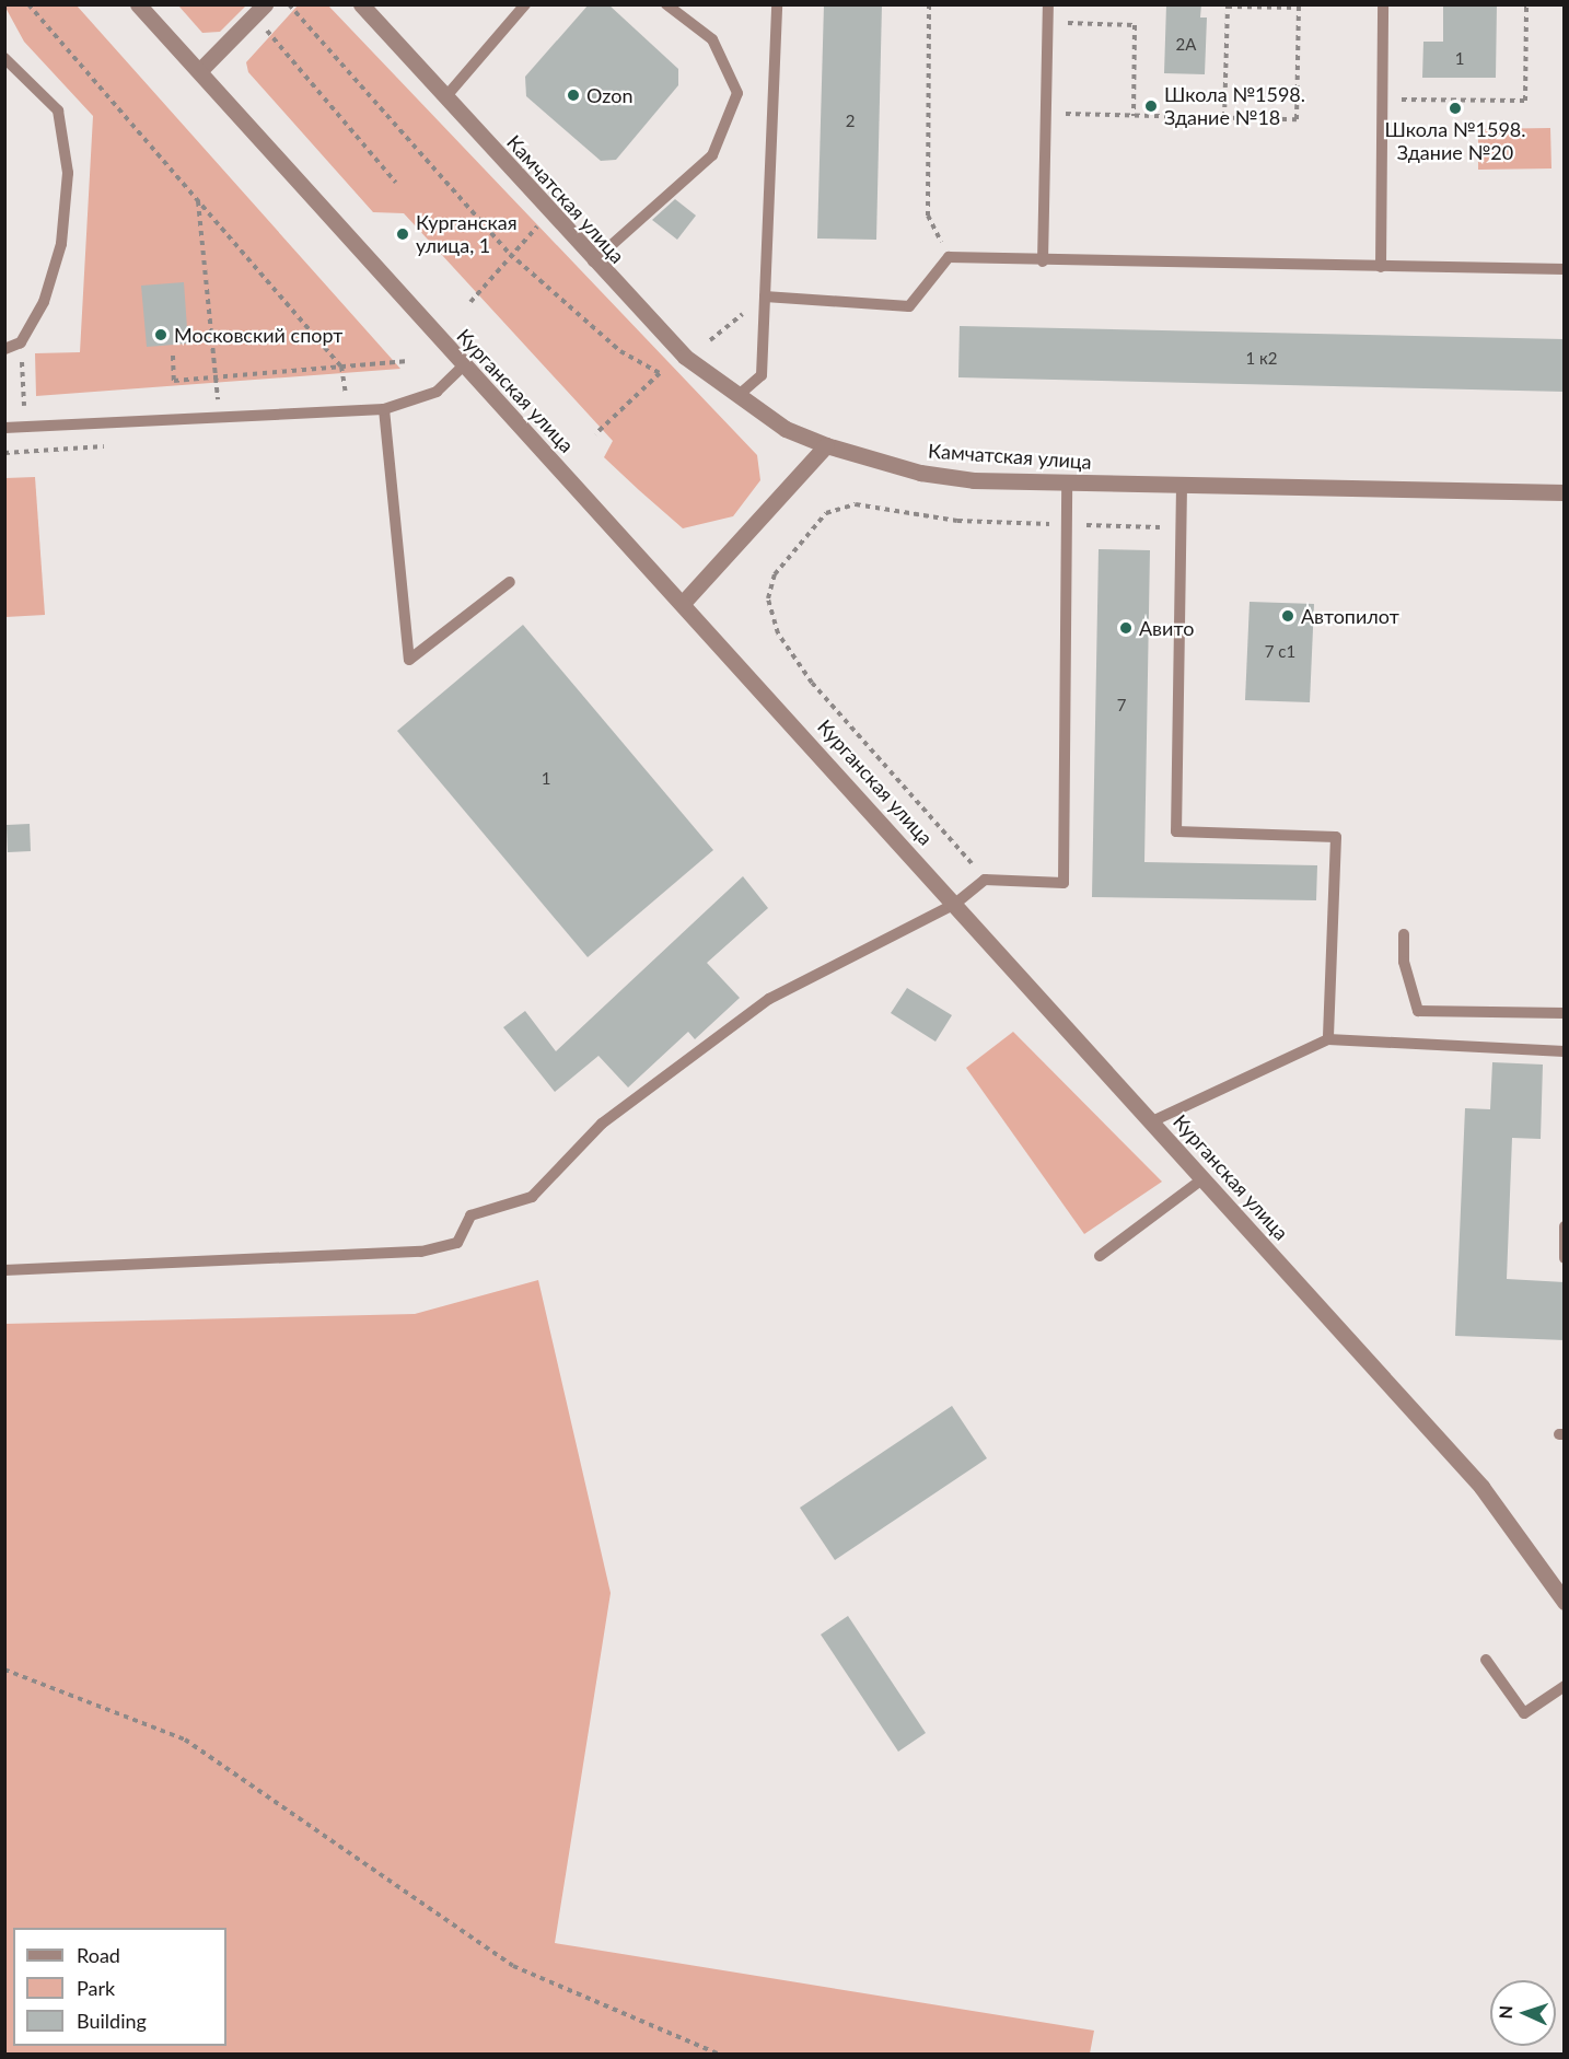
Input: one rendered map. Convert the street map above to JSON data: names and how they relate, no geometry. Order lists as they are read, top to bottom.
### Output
{
  "streets": {
    "street": ["Камчатская улица", "Курганская улица"]
  },
  "places": [
    "Ozon",
    "Школа №1598. Здание №18",
    "Школа №1598. Здание №20",
    "Курганская улица, 1",
    "Московский спорт",
    "Автопилот",
    "Авито"
  ],
  "house_numbers": [
    "2А",
    "1",
    "2",
    "1 к2",
    "7 с1",
    "7",
    "1"
  ],
  "legend": ["Road", "Park", "Building"],
  "north": "left"
}
